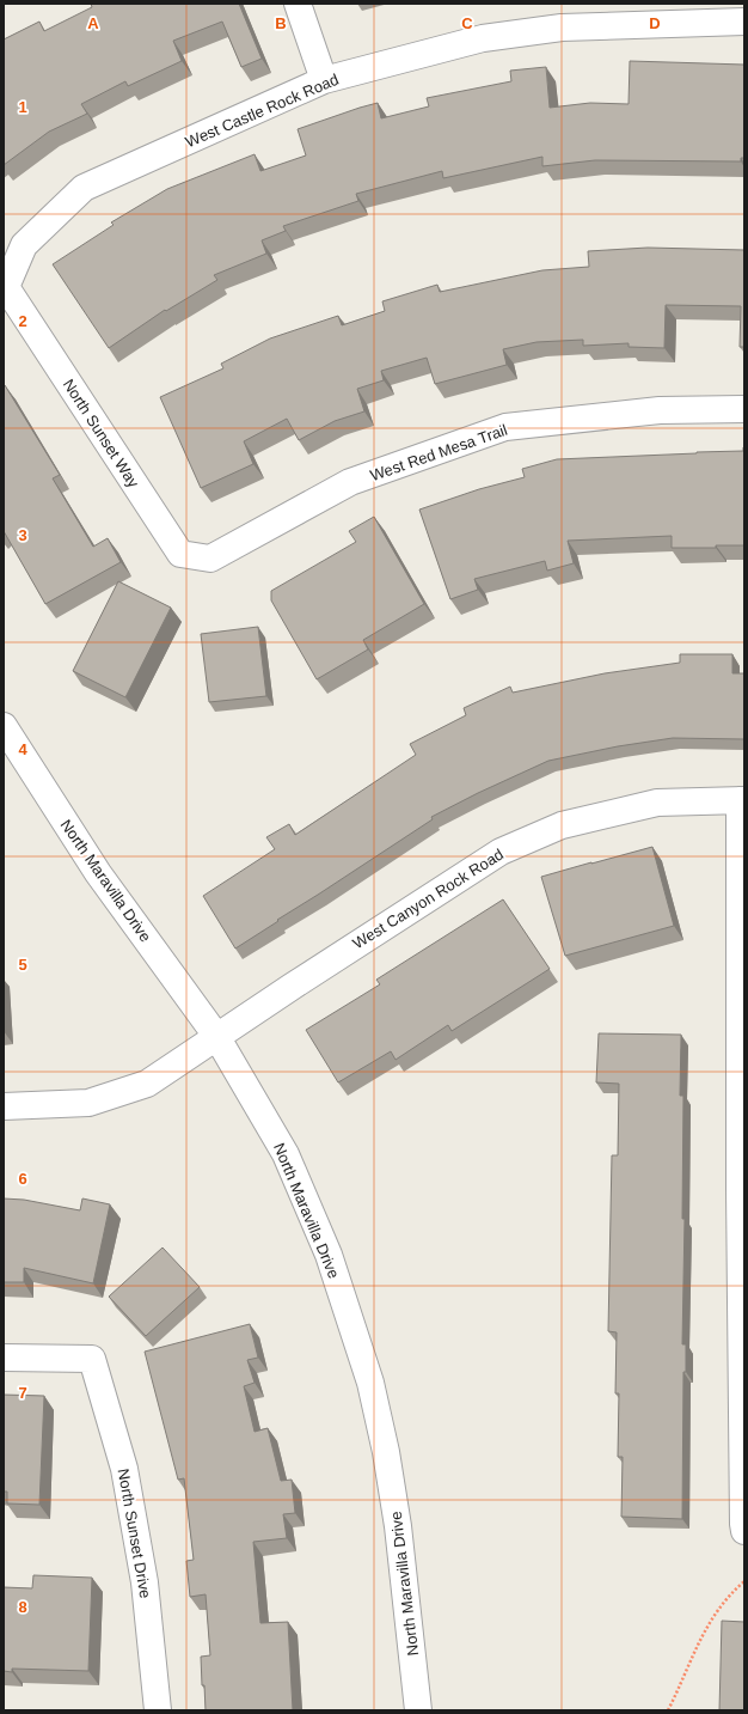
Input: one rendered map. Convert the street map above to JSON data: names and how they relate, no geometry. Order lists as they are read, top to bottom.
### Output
{
  "streets": {
    "street": [
      "West Castle Rock Road",
      "North Sunset Way",
      "West Red Mesa Trail",
      "North Maravilla Drive",
      "West Canyon Rock Road",
      "North Sunset Drive"
    ]
  },
  "crossings": [
    ["West Castle Rock Road", "North Sunset Way"],
    ["North Sunset Way", "West Red Mesa Trail"],
    ["North Maravilla Drive", "West Canyon Rock Road"]
  ],
  "grid": {
    "columns": [
      "A",
      "B",
      "C",
      "D"
    ],
    "rows": [
      "1",
      "2",
      "3",
      "4",
      "5",
      "6",
      "7",
      "8"
    ]
  }
}
